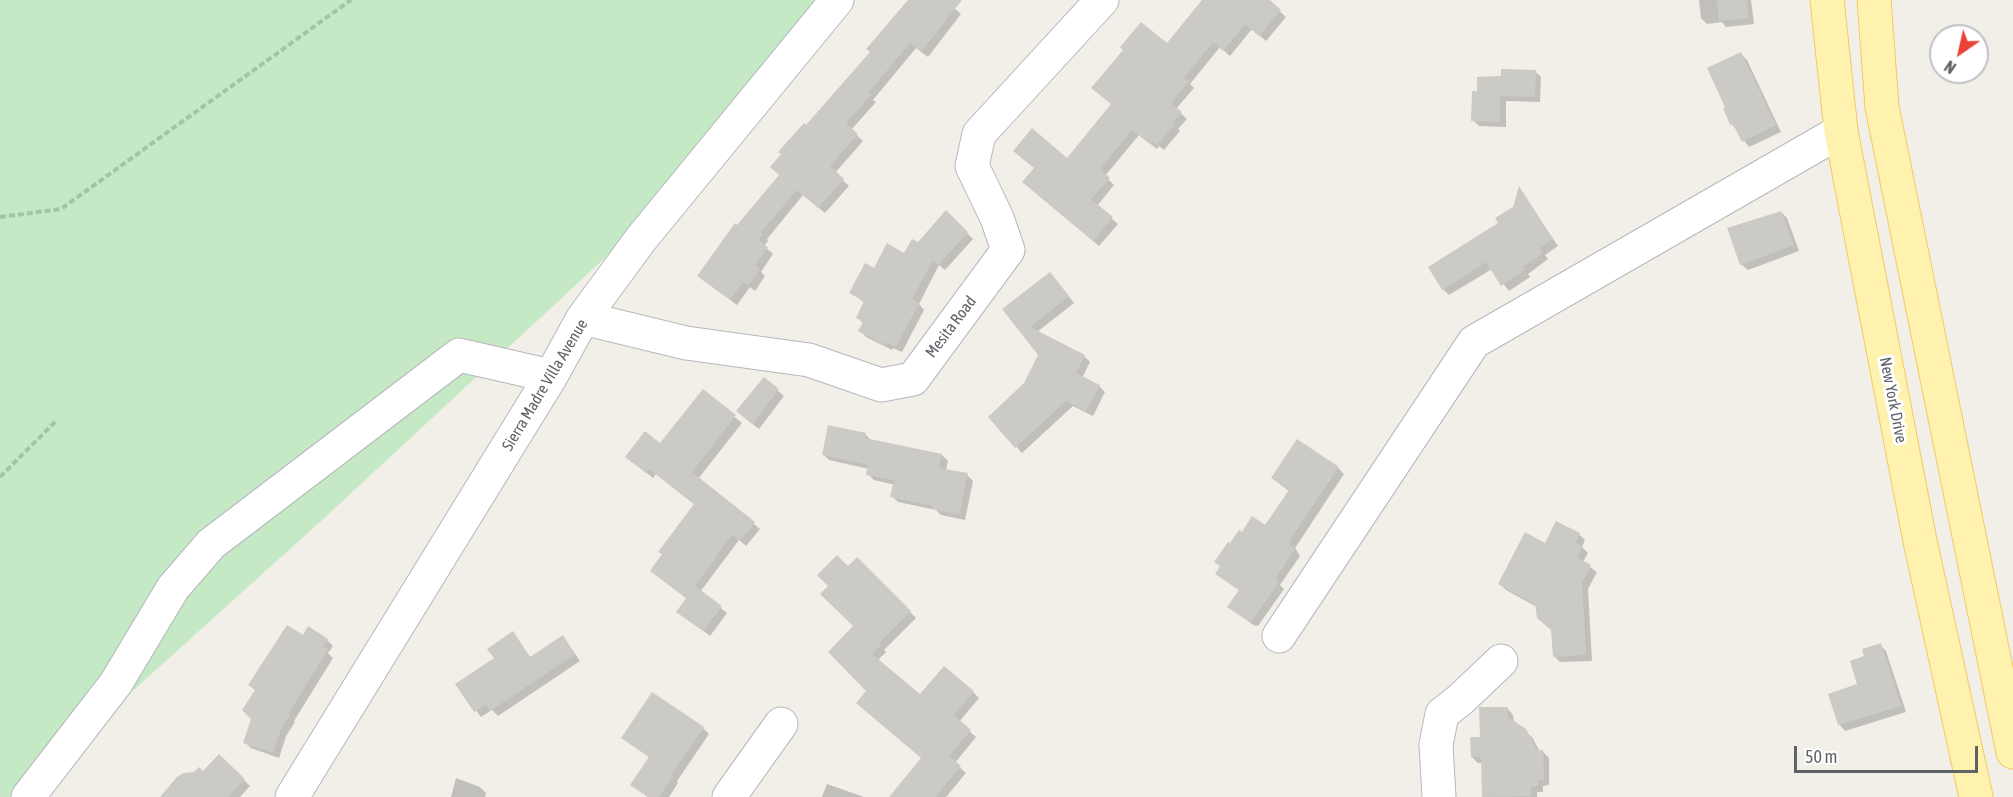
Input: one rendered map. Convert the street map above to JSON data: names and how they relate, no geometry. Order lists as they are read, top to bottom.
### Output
{
  "streets": {
    "main road": ["New York Drive"],
    "street": ["Mesita Road", "Sierra Madre Villa Avenue"]
  },
  "crossings": [
    ["Mesita Road", "Sierra Madre Villa Avenue"]
  ],
  "scale_bar": "50 m",
  "north": "bottom left"
}
